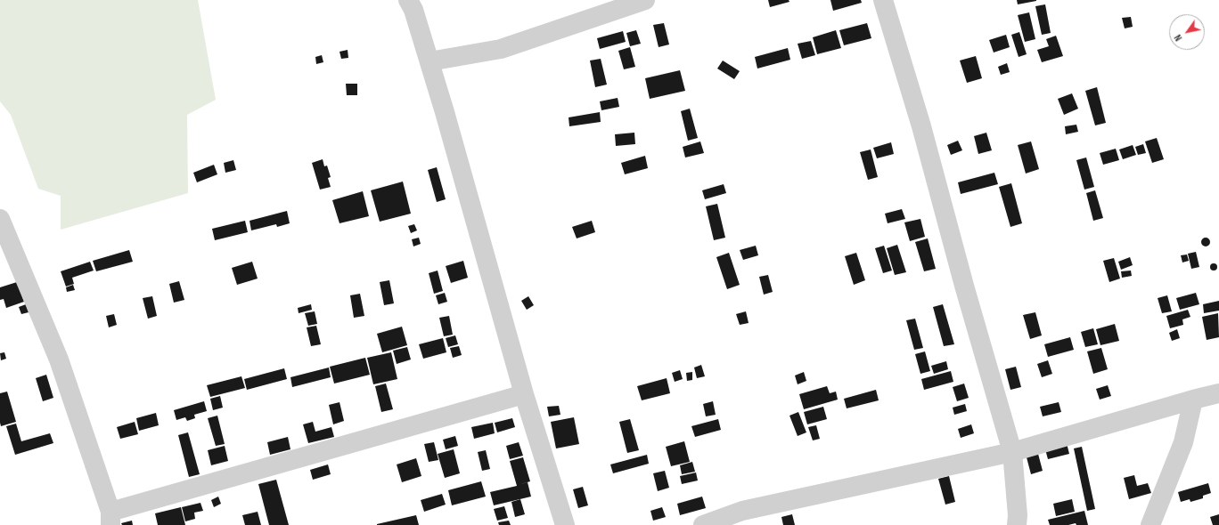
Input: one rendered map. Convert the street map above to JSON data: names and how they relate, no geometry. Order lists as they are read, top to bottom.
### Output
{
  "north": "bottom left"
}
